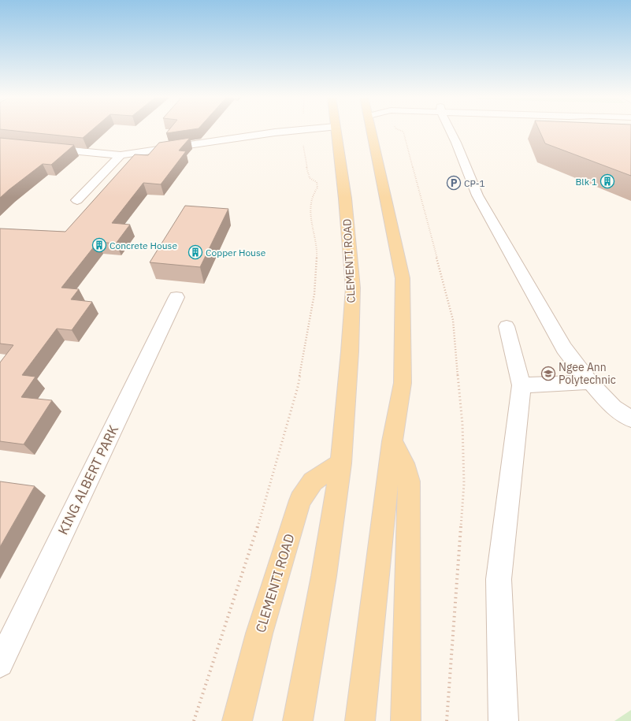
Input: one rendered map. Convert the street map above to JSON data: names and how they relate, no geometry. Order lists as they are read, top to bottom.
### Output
{
  "streets": {
    "main road": ["CLEMENTI ROAD"],
    "street": ["KING ALBERT PARK"]
  },
  "places": {
    "building": ["Blk 1", "Concrete House", "Copper House"],
    "parking": ["CP-1"],
    "school or university": ["Ngee Ann Polytechnic"]
  }
}
